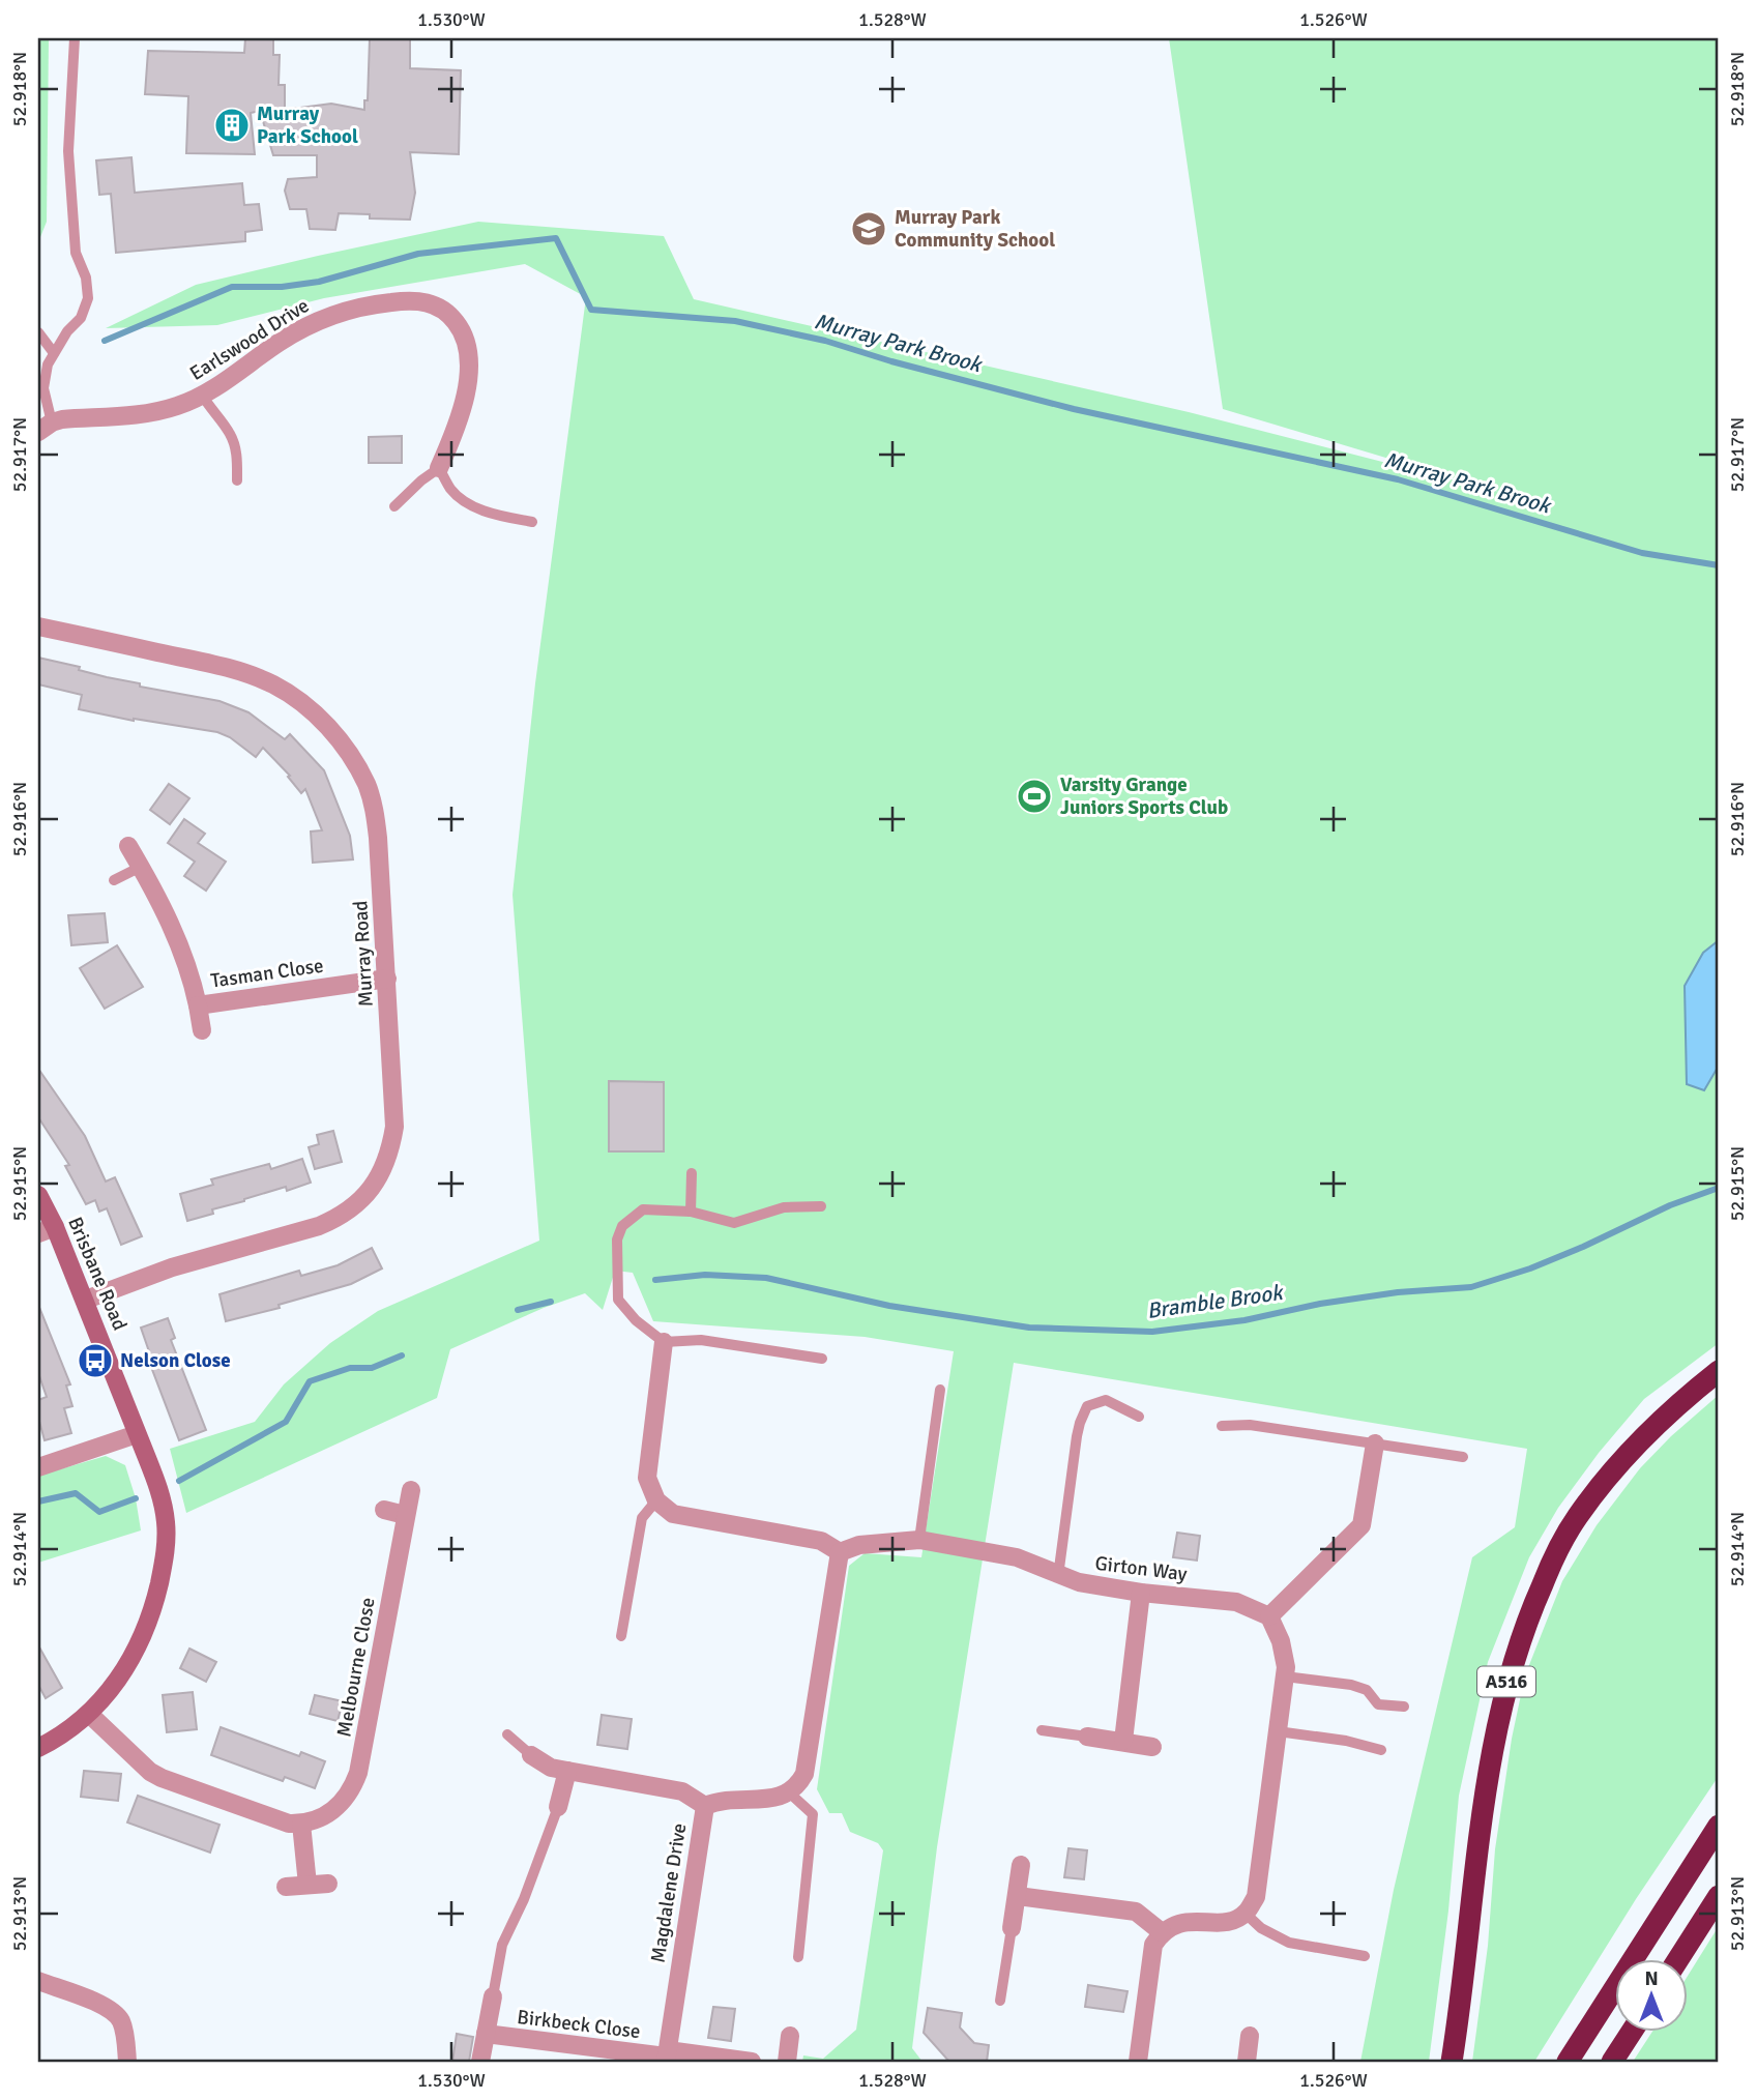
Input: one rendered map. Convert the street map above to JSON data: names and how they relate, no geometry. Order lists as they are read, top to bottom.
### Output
{
  "streets": {
    "highway": ["A516"],
    "street": [
      "Earlswood Drive",
      "Murray Road",
      "Tasman Close",
      "Brisbane Road",
      "Girton Way",
      "Melbourne Close",
      "Magdalene Drive",
      "Birkbeck Close"
    ]
  },
  "crossings": [
    ["Murray Road", "Tasman Close"],
    ["Murray Road", "Brisbane Road"],
    ["Magdalene Drive", "Birkbeck Close"]
  ],
  "water": ["Murray Park Brook", "Bramble Brook"],
  "places": {
    "building": ["Murray Park School"],
    "school or university": ["Murray Park Community School"],
    "sports": ["Varsity Grange Juniors Sports Club"],
    "bus stop": ["Nelson Close"]
  },
  "north": "top",
  "coordinates": [
    "1.530°W",
    "1.528°W",
    "1.526°W",
    "52.918°N",
    "52.917°N",
    "52.916°N",
    "52.915°N",
    "52.914°N",
    "52.913°N"
  ]
}
